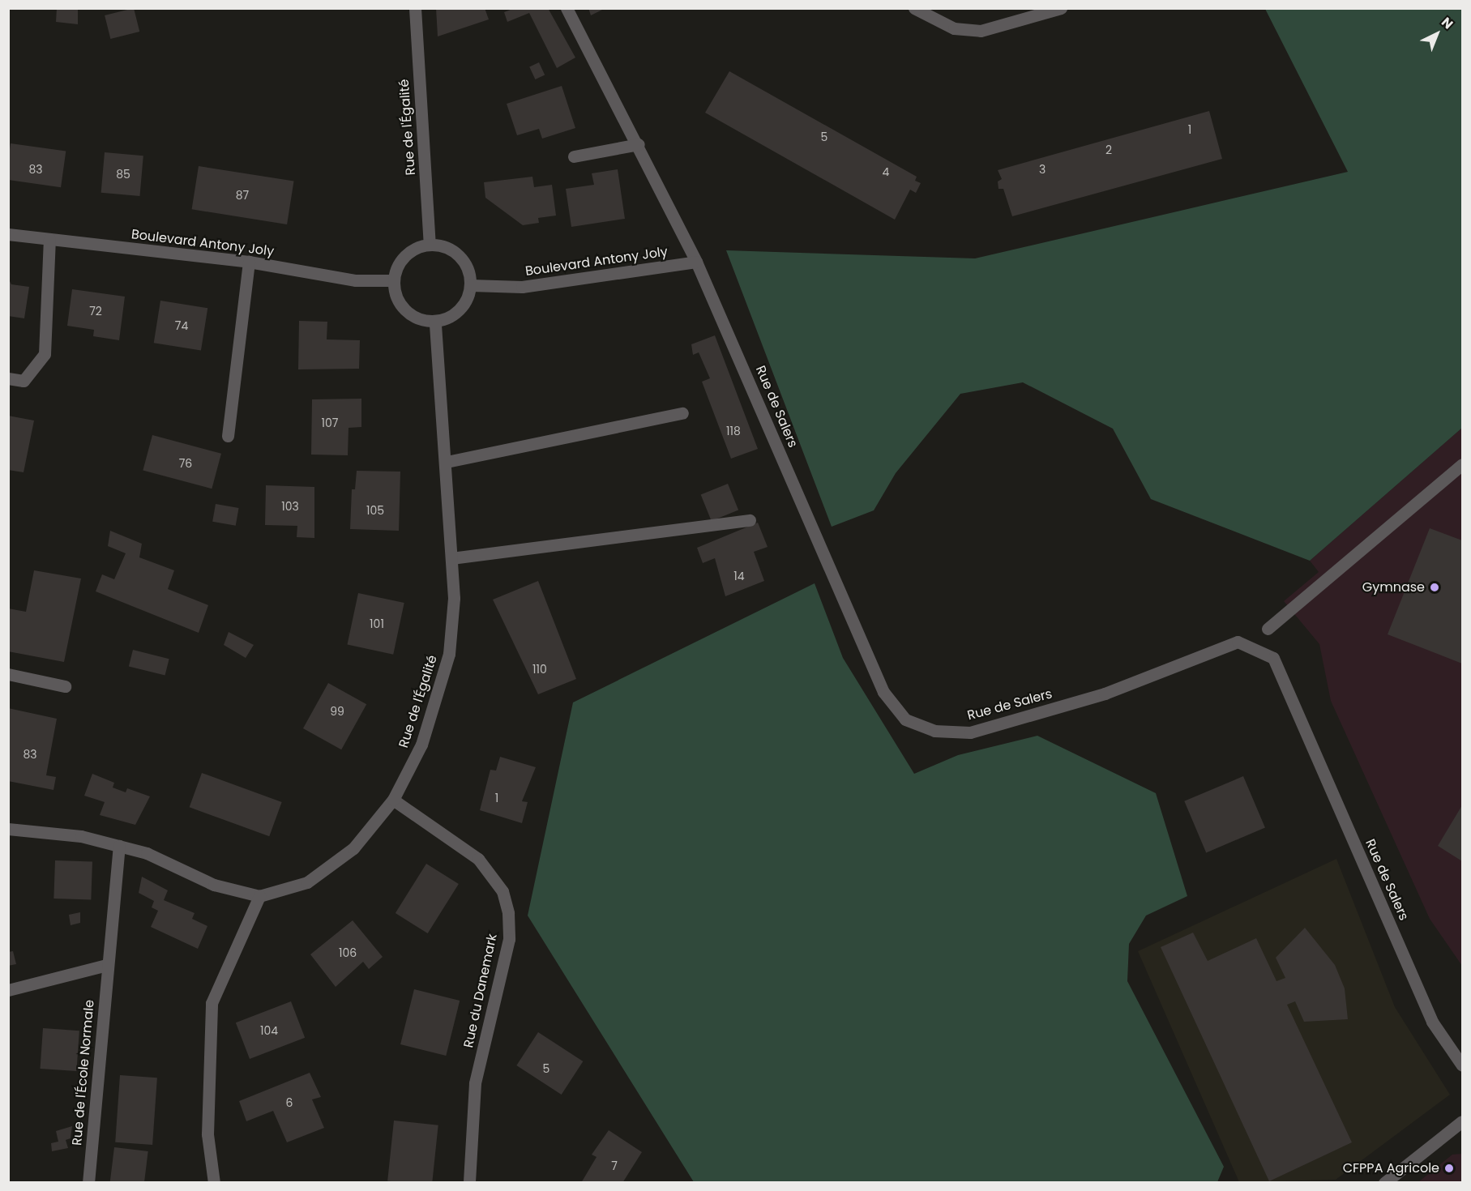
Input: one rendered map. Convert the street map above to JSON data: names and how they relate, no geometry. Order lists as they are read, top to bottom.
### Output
{
  "streets": {
    "street": [
      "Rue de l'Égalité",
      "Boulevard Antony Joly",
      "Rue de Salers",
      "Rue du Danemark",
      "Rue de l'École Normale"
    ]
  },
  "crossings": [
    ["Rue de l'Égalité", "Boulevard Antony Joly"],
    ["Rue de l'Égalité", "Rue du Danemark"],
    ["Boulevard Antony Joly", "Rue de Salers"]
  ],
  "places": ["Gymnase", "CFPPA Agricole"],
  "house_numbers": [
    "1",
    "5",
    "2",
    "83",
    "3",
    "4",
    "85",
    "87",
    "72",
    "74",
    "107",
    "118",
    "76",
    "103",
    "105",
    "14",
    "101",
    "110",
    "99",
    "83",
    "1",
    "106",
    "104",
    "5",
    "6",
    "7"
  ],
  "north": "top right"
}
